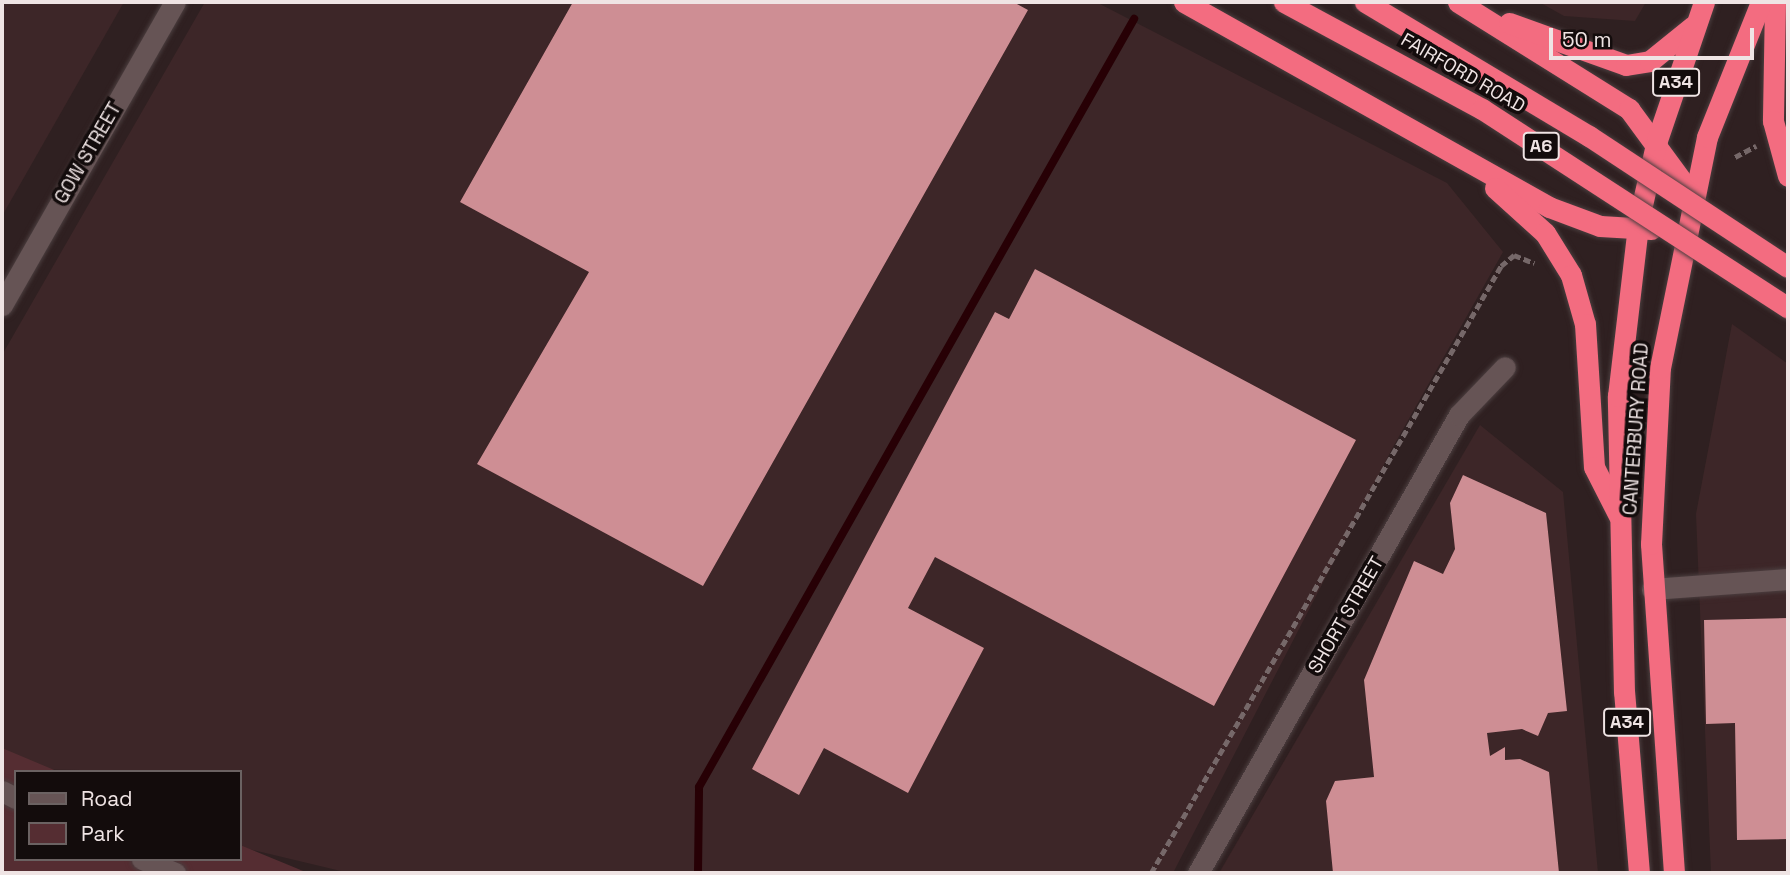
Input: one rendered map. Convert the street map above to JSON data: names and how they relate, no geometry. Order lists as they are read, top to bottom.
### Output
{
  "streets": {
    "highway": [
      "FAIRFORD ROAD",
      "A34",
      "A6",
      "CANTERBURY ROAD"
    ],
    "street": ["GOW STREET", "SHORT STREET"]
  },
  "crossings": [
    ["A6", "CANTERBURY ROAD"]
  ],
  "legend": ["Road", "Park"],
  "scale_bar": "50 m"
}
